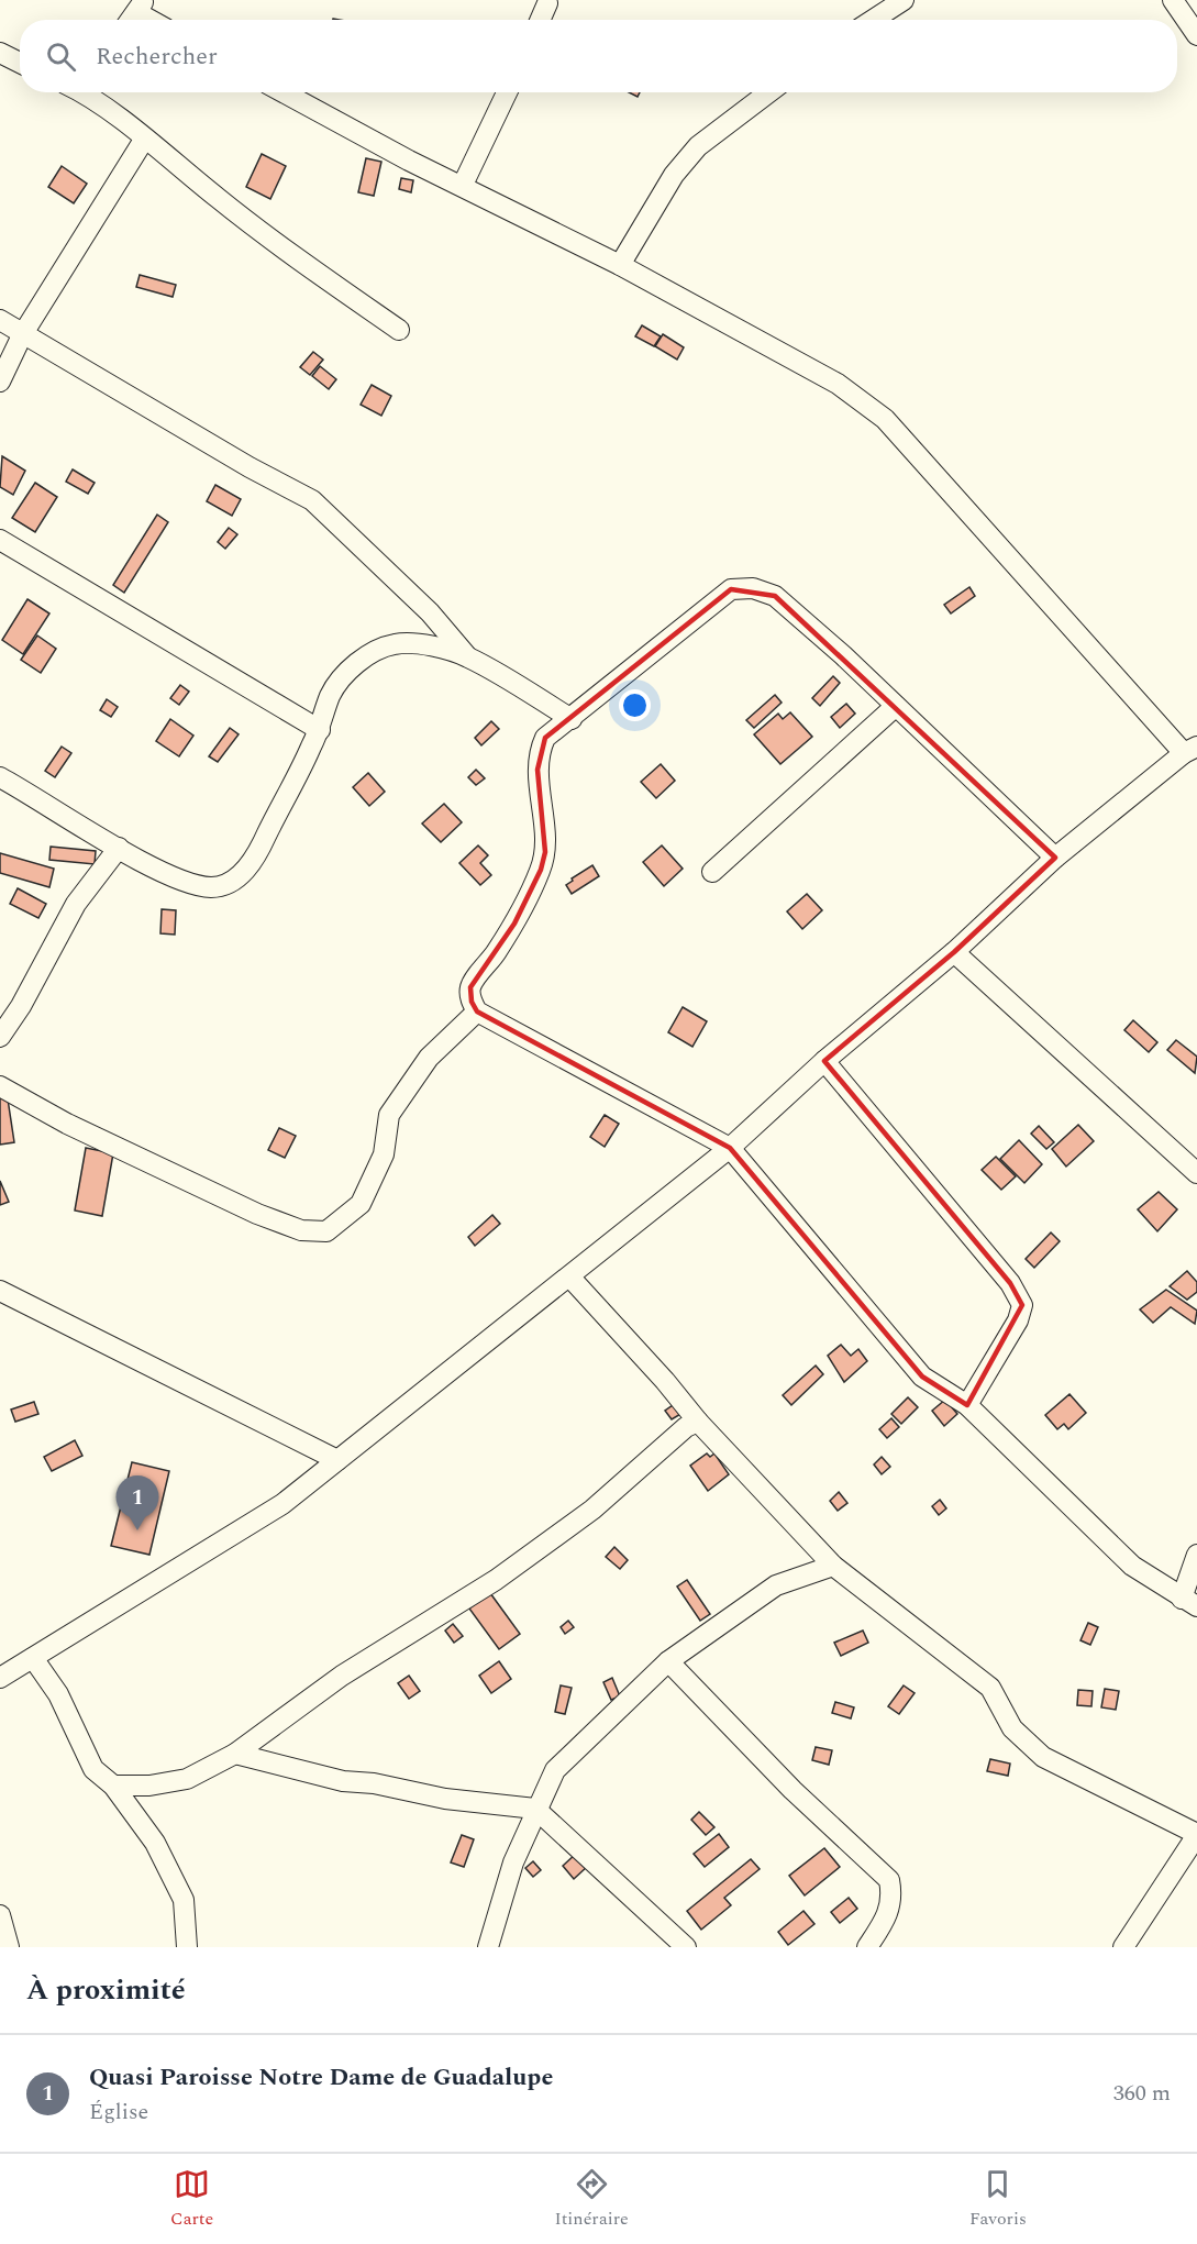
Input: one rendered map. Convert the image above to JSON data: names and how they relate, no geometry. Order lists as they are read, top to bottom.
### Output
{
  "page": {
    "search": "Rechercher",
    "pins": "1",
    "heading": "À proximité",
    "list": [
      {
        "mark": "1",
        "name": "Quasi Paroisse Notre Dame de Guadalupe",
        "note": "Église",
        "value": "360 m"
      }
    ],
    "nav": ["Carte", "Itinéraire", "Favoris"]
  }
}
